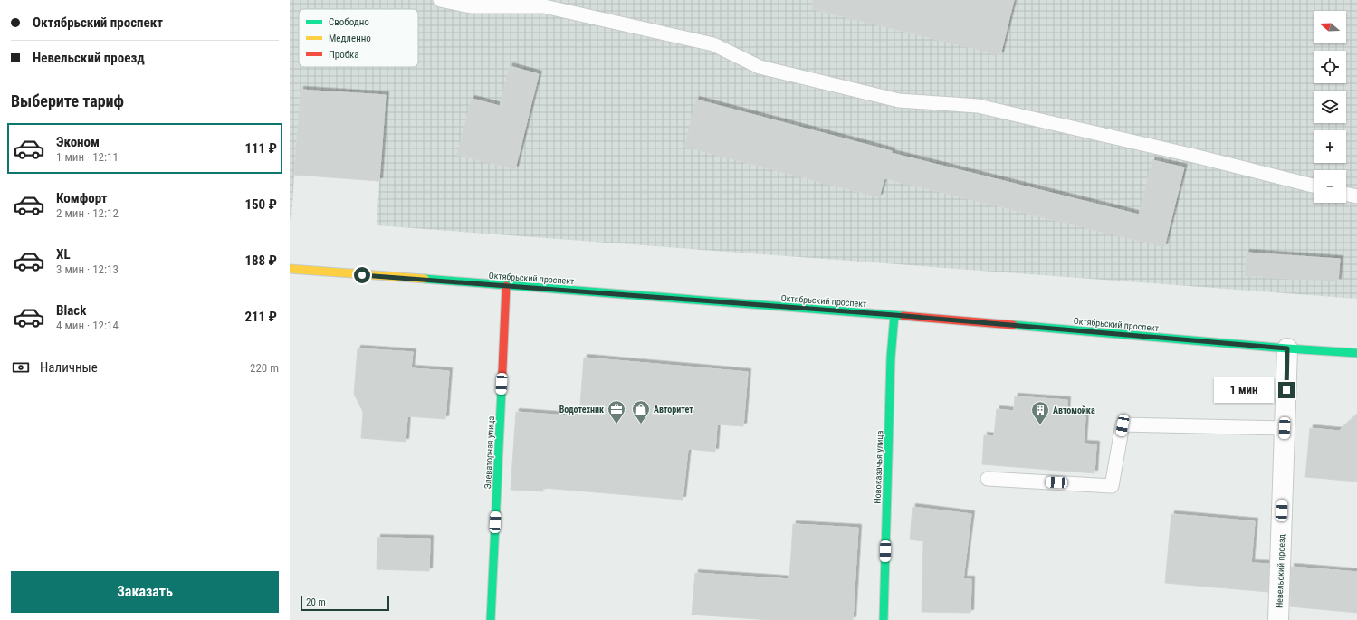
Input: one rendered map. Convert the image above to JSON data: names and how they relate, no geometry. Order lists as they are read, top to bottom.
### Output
{
  "streets": {
    "main road": ["Октябрьский проспект", "Элеваторная улица", "Новоказачья улица"],
    "street": ["Невельский проезд"]
  },
  "crossings": [
    ["Октябрьский проспект", "Элеваторная улица"],
    ["Октябрьский проспект", "Новоказачья улица"],
    ["Октябрьский проспект", "Невельский проезд"]
  ],
  "places": {
    "office": ["Водотехник"],
    "shop": ["Авторитет"],
    "building": ["Автомойка"]
  },
  "legend": ["Свободно", "Медленно", "Пробка"],
  "scale_bar": "20 m",
  "north": "left",
  "page": {
    "banner": ["Октябрьский проспект", "Невельский проезд"],
    "map_buttons": ["+", "−"],
    "heading": "Выберите тариф",
    "list": [
      {
        "name": "Эконом",
        "note": "1 мин · 12:11",
        "value": "111 ₽"
      },
      {
        "name": "Комфорт",
        "note": "2 мин · 12:12",
        "value": "150 ₽"
      },
      {
        "name": "XL",
        "note": "3 мин · 12:13",
        "value": "188 ₽"
      },
      {
        "name": "Black",
        "note": "4 мин · 12:14",
        "value": "211 ₽"
      }
    ],
    "pay": ["Наличные", "220 m"],
    "bubble": "1 мин",
    "buttons": "Заказать",
    "scale": "20 m"
  }
}
